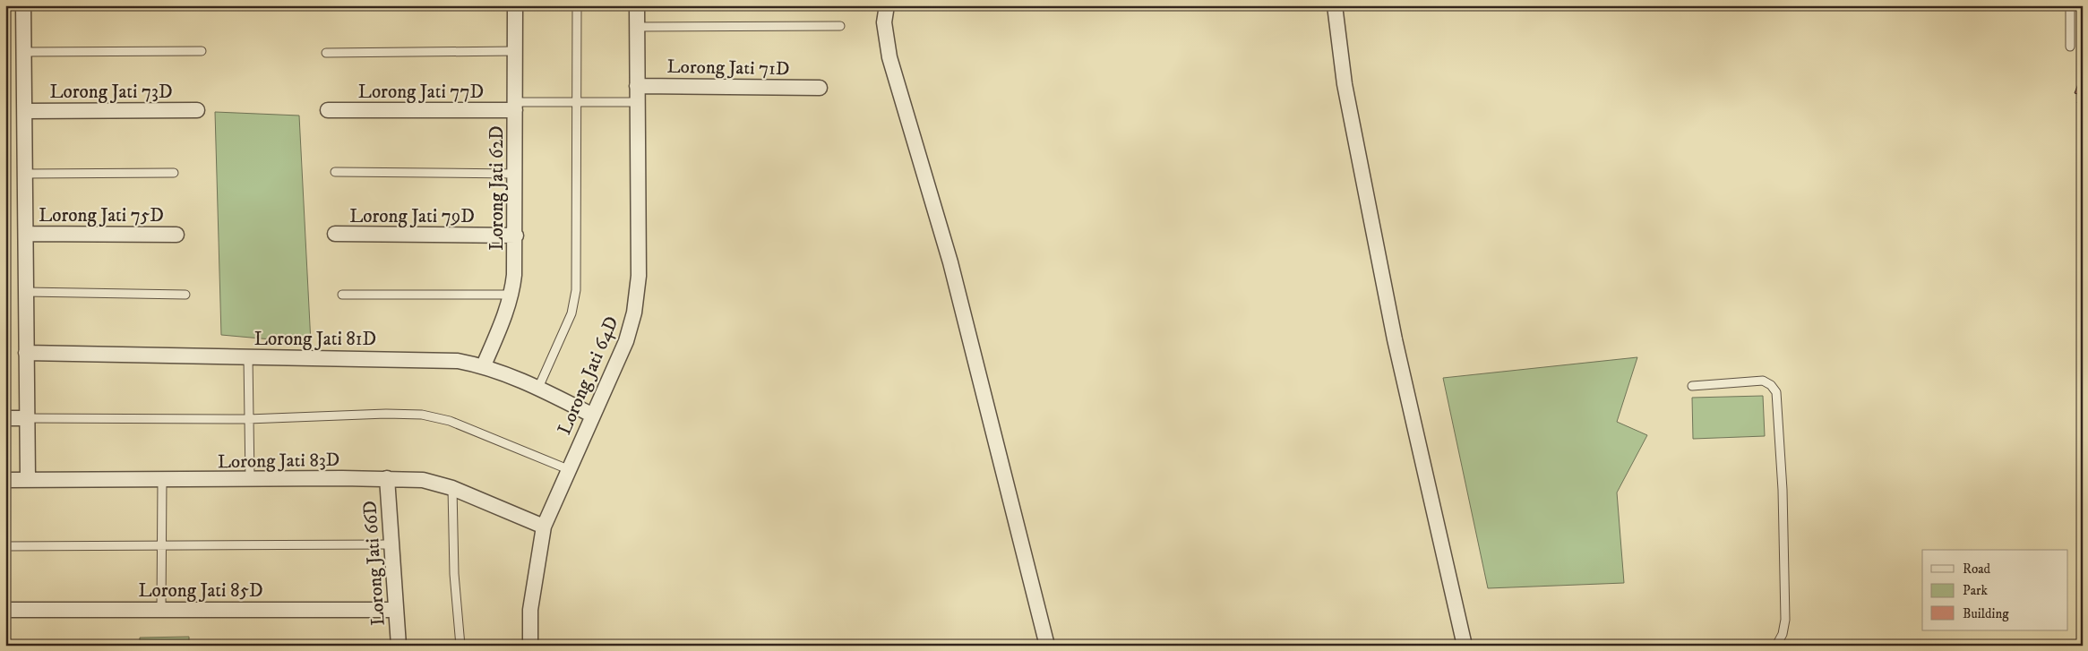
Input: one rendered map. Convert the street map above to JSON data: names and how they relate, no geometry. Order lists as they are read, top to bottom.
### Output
{
  "streets": {
    "street": [
      "Lorong Jati 71D",
      "Lorong Jati 73D",
      "Lorong Jati 77D",
      "Lorong Jati 62D",
      "Lorong Jati 75D",
      "Lorong Jati 79D",
      "Lorong Jati 81D",
      "Lorong Jati 64D",
      "Lorong Jati 83D",
      "Lorong Jati 66D",
      "Lorong Jati 85D"
    ]
  },
  "crossings": [
    ["Lorong Jati 71D", "Lorong Jati 64D"],
    ["Lorong Jati 77D", "Lorong Jati 62D"],
    ["Lorong Jati 62D", "Lorong Jati 79D"],
    ["Lorong Jati 62D", "Lorong Jati 81D"],
    ["Lorong Jati 81D", "Lorong Jati 64D"],
    ["Lorong Jati 64D", "Lorong Jati 83D"],
    ["Lorong Jati 83D", "Lorong Jati 66D"],
    ["Lorong Jati 66D", "Lorong Jati 85D"]
  ],
  "legend": ["Road", "Park", "Building"]
}
